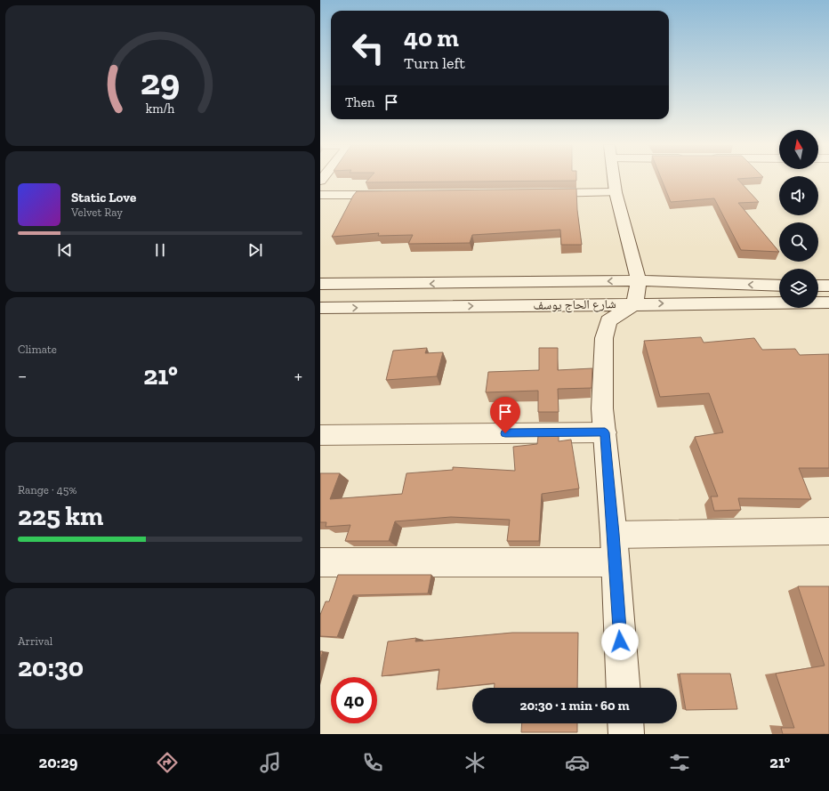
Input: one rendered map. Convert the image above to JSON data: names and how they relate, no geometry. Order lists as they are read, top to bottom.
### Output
{
  "streets": {
    "street": ["شارع الحاج يوسف"]
  },
  "north": "top",
  "page": {
    "turn": ["40 m", "Turn left"],
    "then": "Then",
    "song": ["Static Love", "Velvet Ray"],
    "tile": [
      "Climate",
      ["Range · 45%", "225 km"],
      ["Arrival", "20:30"]
    ],
    "heat": ["−", "21°", "+"],
    "limit": "40",
    "trip": "20:30 · 1 min · 60 m",
    "tabs": ["20:29", "21°"],
    "gauge": ["29", "km/h"]
  }
}
